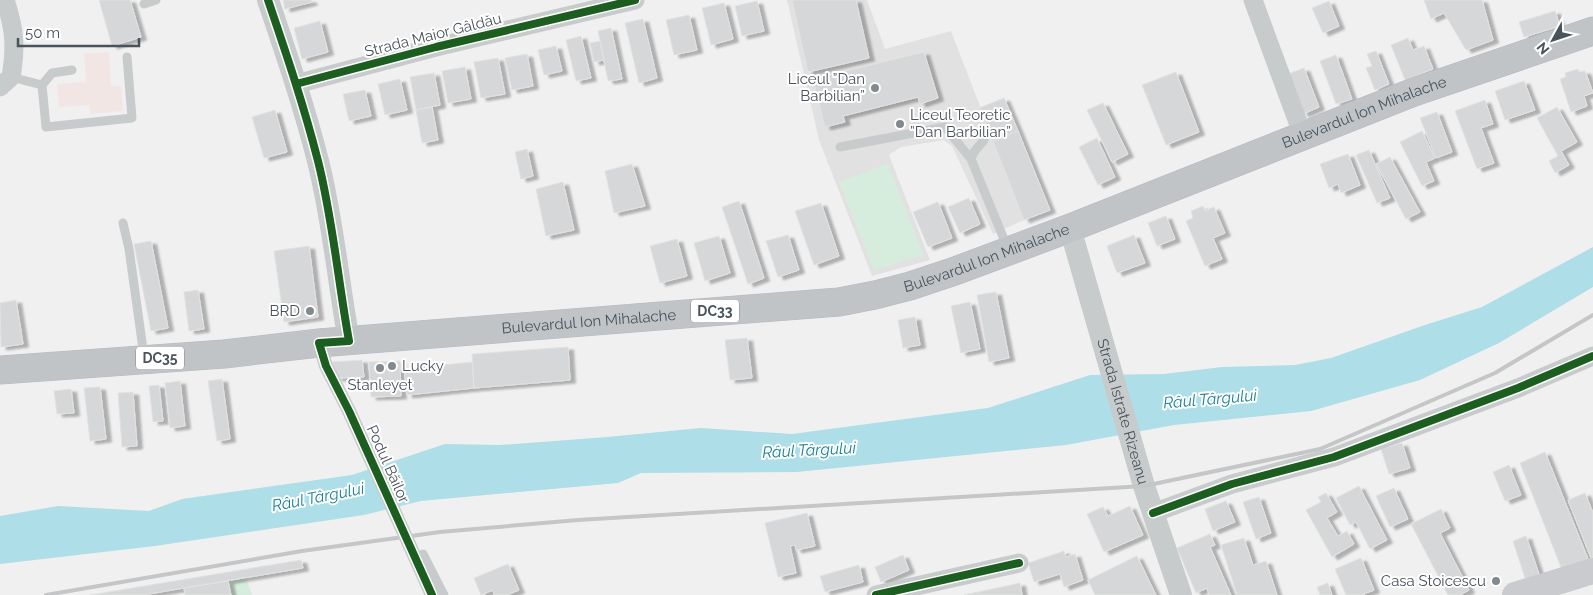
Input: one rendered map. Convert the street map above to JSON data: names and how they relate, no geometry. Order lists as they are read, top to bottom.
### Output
{
  "streets": {
    "highway": ["Bulevardul Ion Mihalache", "DC33", "DC35"],
    "street": ["Strada Maior Gâldău", "Strada Istrate Rizeanu", "Podul Băilor"]
  },
  "crossings": [
    ["Bulevardul Ion Mihalache", "DC35"],
    ["Bulevardul Ion Mihalache", "Strada Istrate Rizeanu"],
    ["Bulevardul Ion Mihalache", "Podul Băilor"],
    ["DC35", "Podul Băilor"]
  ],
  "water": ["Râul Târgului"],
  "places": [
    "Liceul ”Dan Barbilian”",
    "Liceul Teoretic ”Dan Barbilian”",
    "BRD",
    "Lucky",
    "Stanleyet",
    "Casa Stoicescu"
  ],
  "scale_bar": "50 m",
  "north": "bottom left"
}
